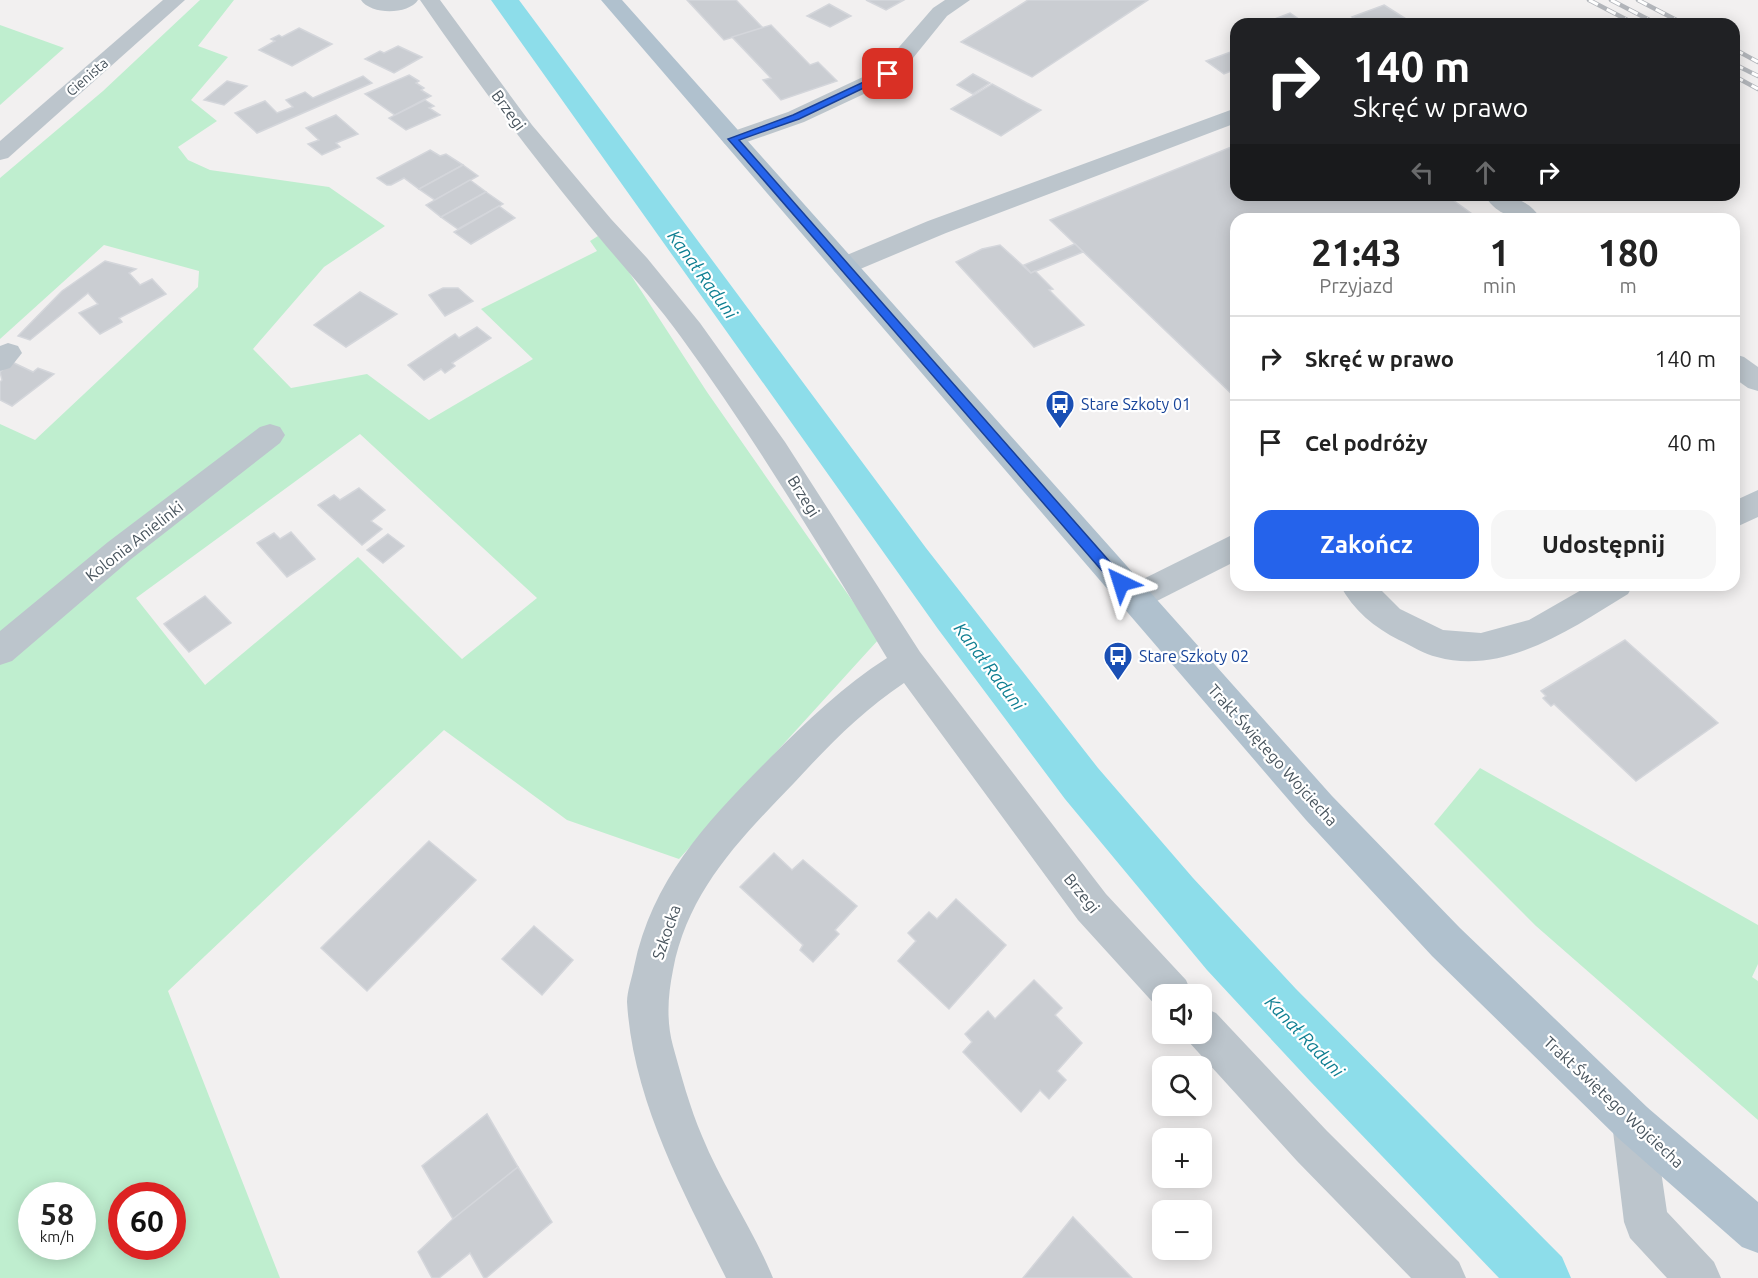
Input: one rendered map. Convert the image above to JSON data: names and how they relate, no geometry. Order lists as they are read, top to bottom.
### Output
{
  "streets": {
    "main road": ["Trakt Świętego Wojciecha"],
    "street": [
      "Cienista",
      "Brzegi",
      "Kolonia Anielinki",
      "Szkocka"
    ]
  },
  "crossings": [
    ["Brzegi", "Szkocka"]
  ],
  "water": ["Kanał Raduni"],
  "places": {
    "bus stop": ["Stare Szkoty 01", "Stare Szkoty 02"]
  },
  "page": {
    "turn": ["140 m", "Skręć w prawo"],
    "eta": [
      "21:43",
      "Przyjazd",
      "1",
      "min",
      "180",
      "m"
    ],
    "list": [
      {
        "name": "Skręć w prawo",
        "value": "140 m"
      },
      {
        "name": "Cel podróży",
        "value": "40 m"
      }
    ],
    "buttons": ["Zakończ", "Udostępnij"],
    "map_buttons": ["+", "−"],
    "speed": "58 km/h",
    "limit": "60"
  }
}
